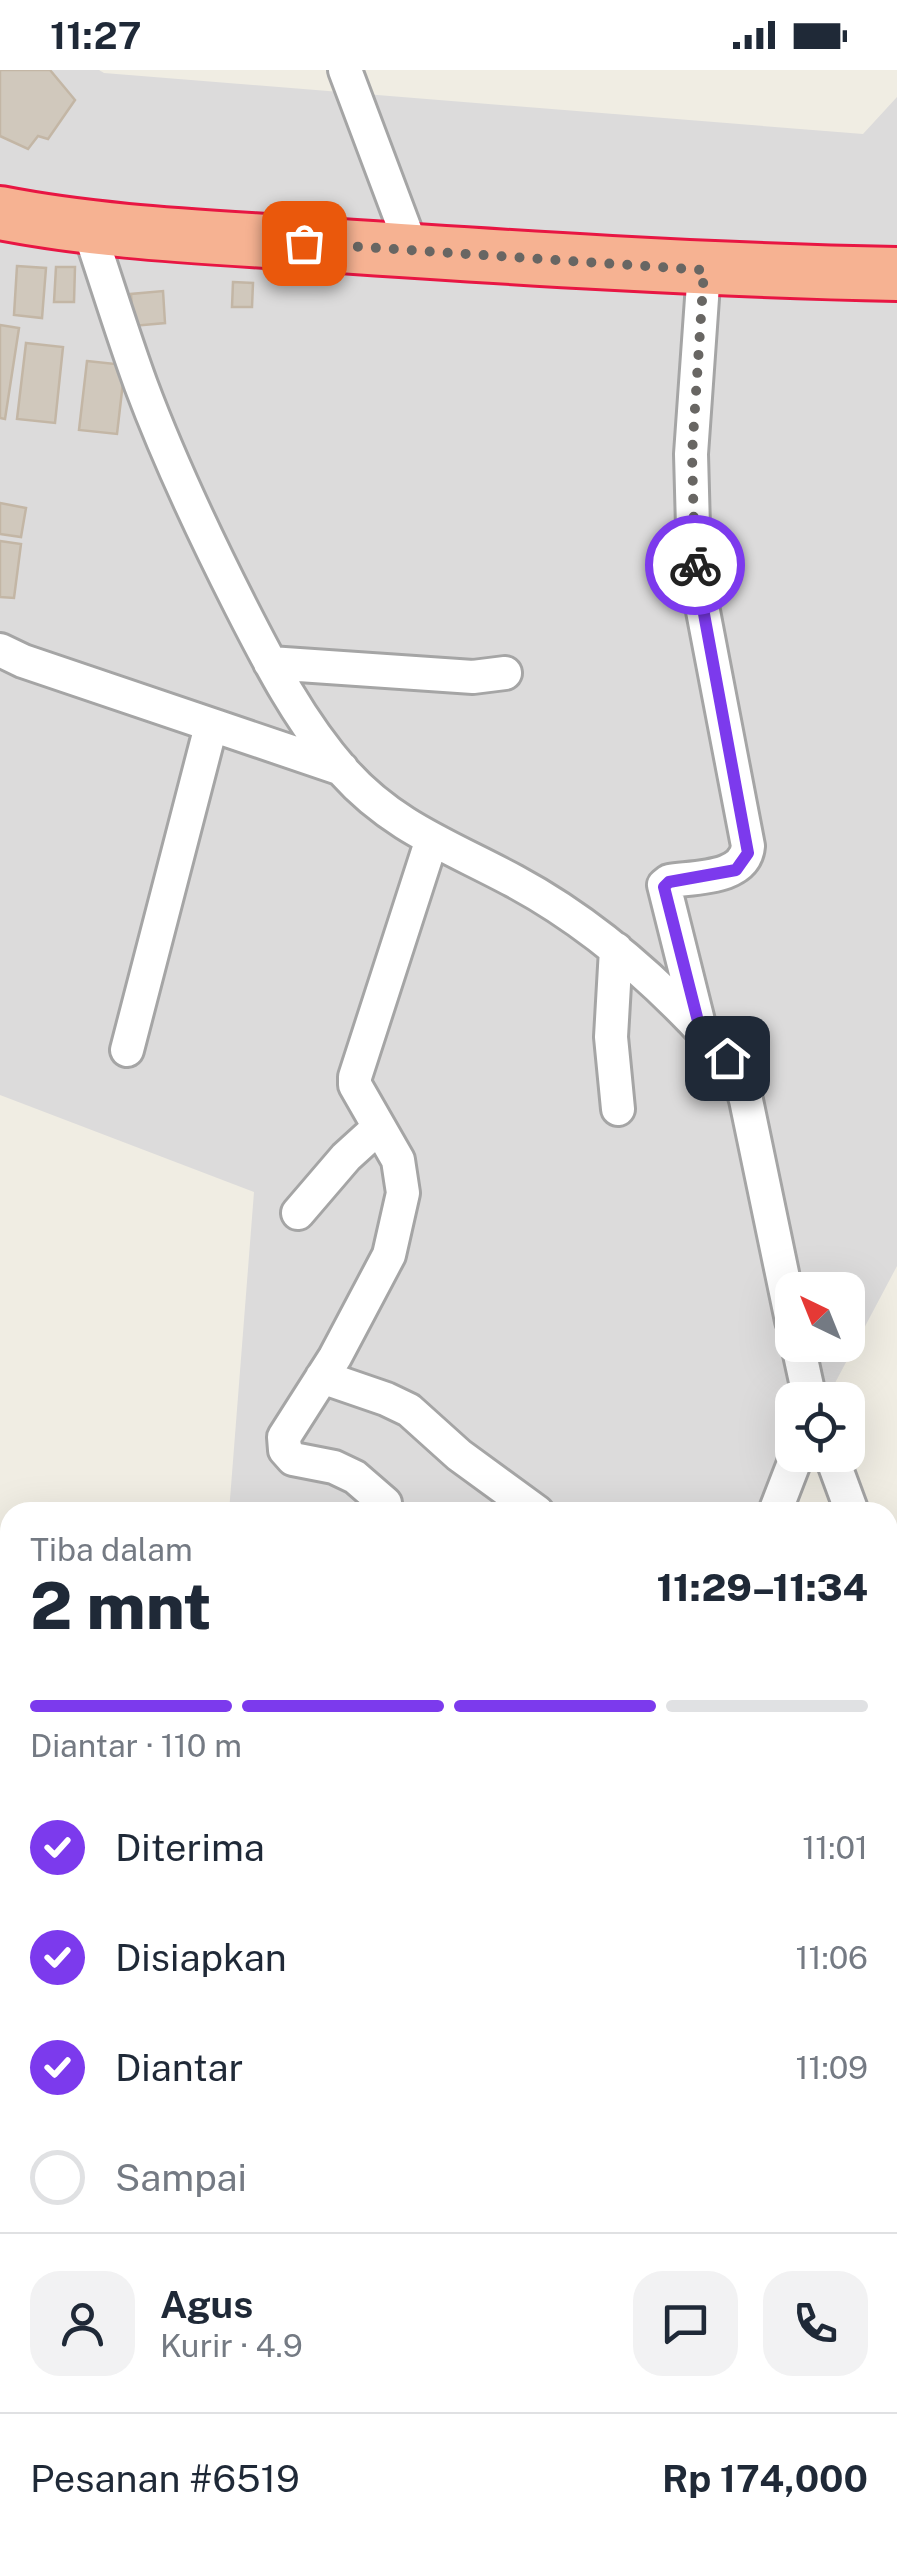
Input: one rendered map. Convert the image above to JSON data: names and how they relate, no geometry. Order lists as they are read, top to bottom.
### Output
{
  "north": "top left",
  "page": {
    "status": "11:27",
    "heading": ["2 mnt", "Tiba dalam", "11:29–11:34"],
    "panel": [
      "Agus",
      "Kurir · 4.9",
      "Pesanan #6519",
      "Rp 174,000"
    ],
    "bar": "Diantar · 110 m",
    "list": [
      ["Diterima", "11:01"],
      ["Disiapkan", "11:06"],
      ["Diantar", "11:09"],
      "Sampai"
    ]
  }
}
